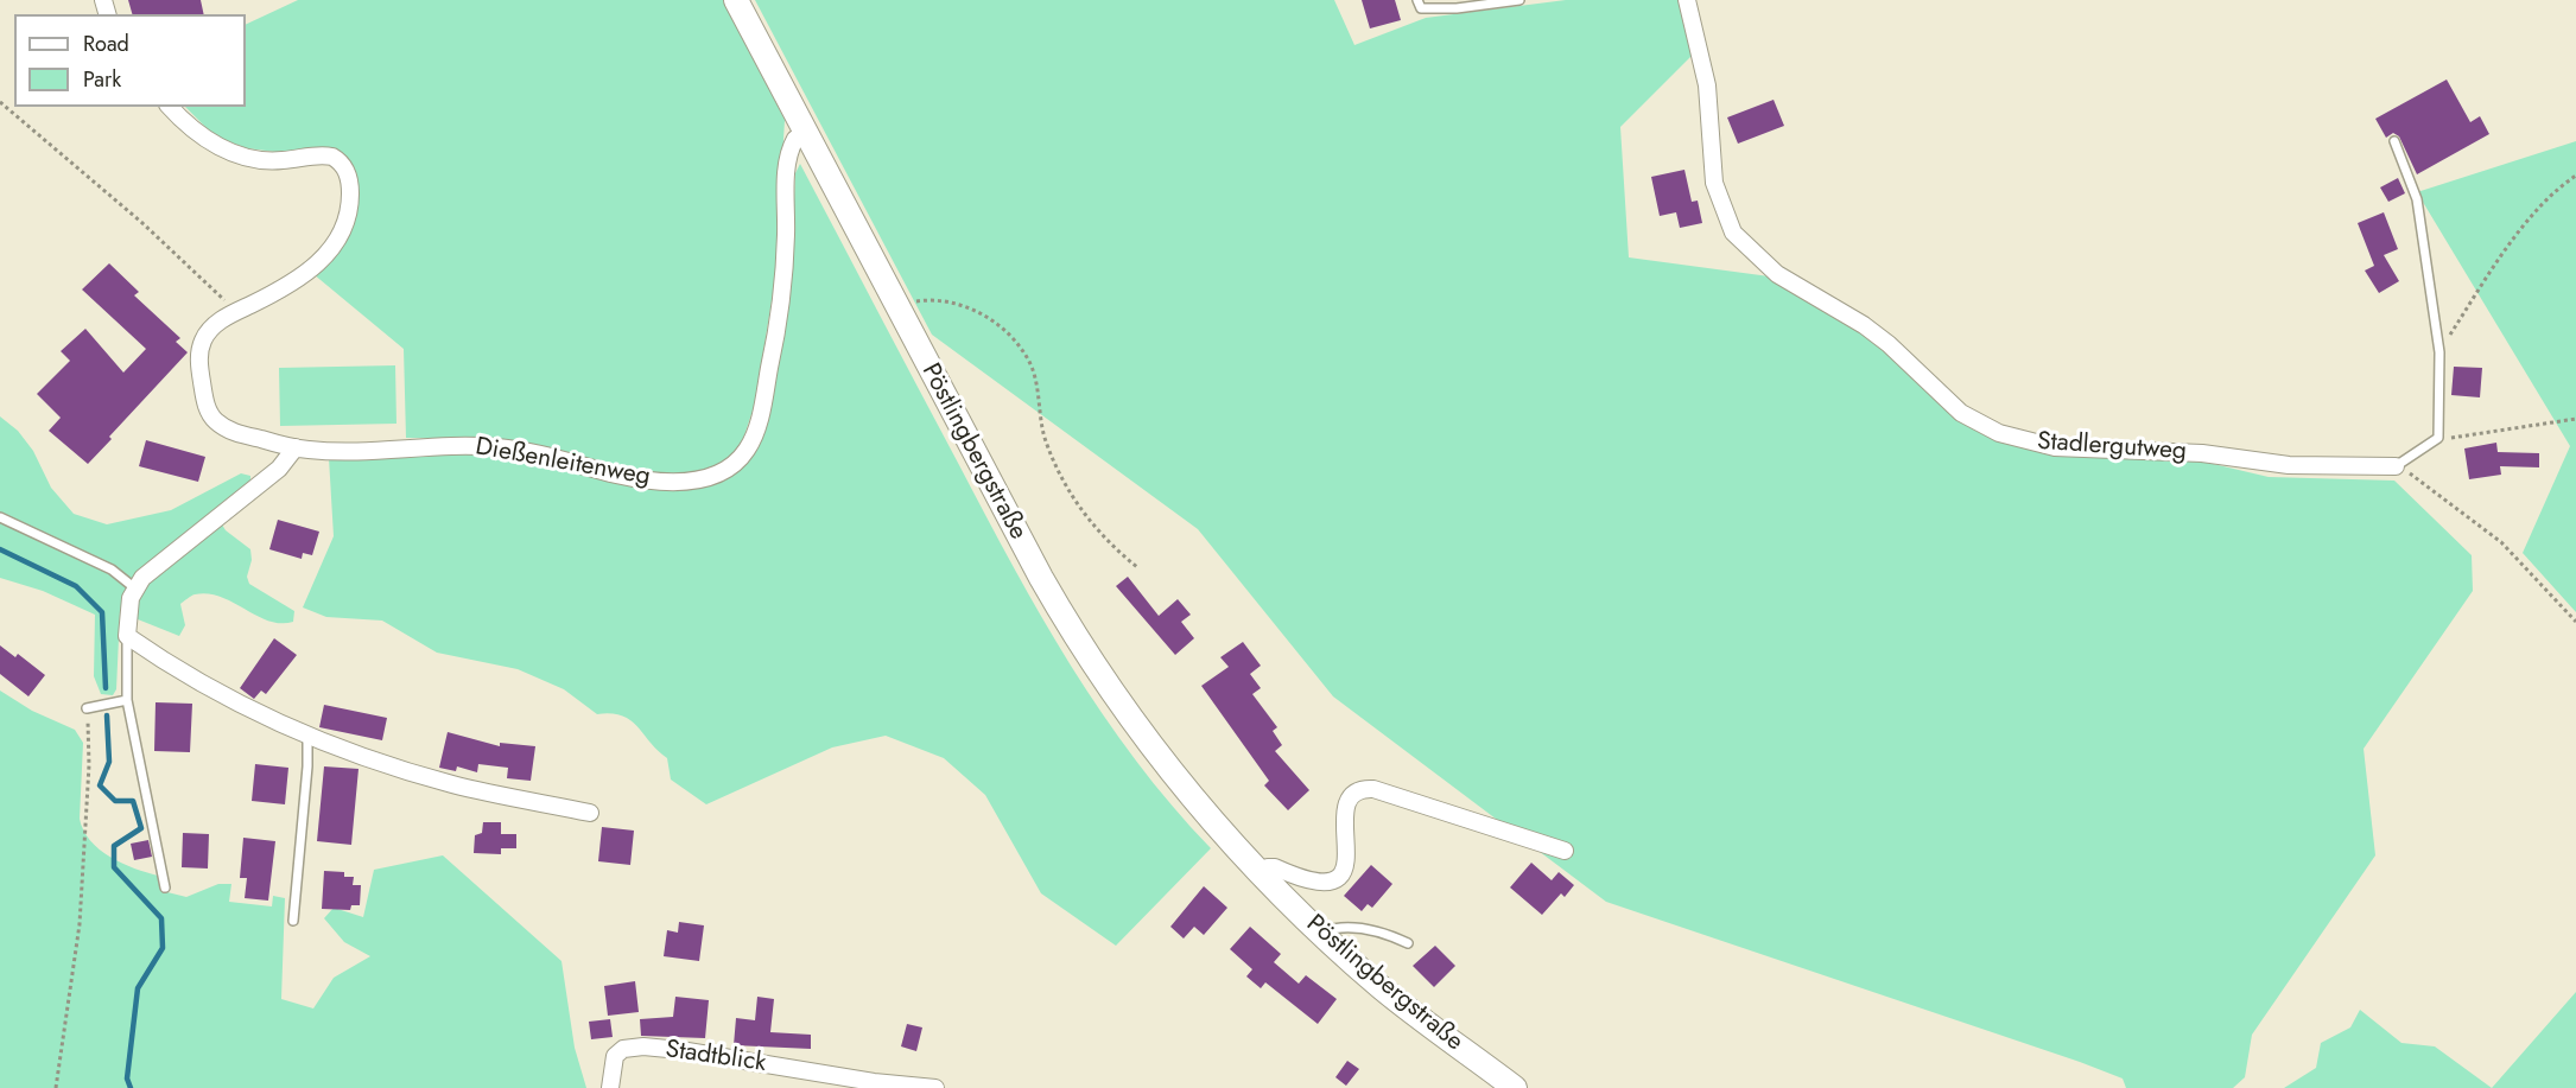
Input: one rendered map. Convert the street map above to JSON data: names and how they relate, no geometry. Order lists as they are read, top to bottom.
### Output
{
  "streets": {
    "main road": ["Pöstlingbergstraße"],
    "street": ["Stadlergutweg", "Dießenleitenweg", "Stadtblick"]
  },
  "crossings": [
    ["Pöstlingbergstraße", "Dießenleitenweg"]
  ],
  "legend": ["Road", "Park"]
}
